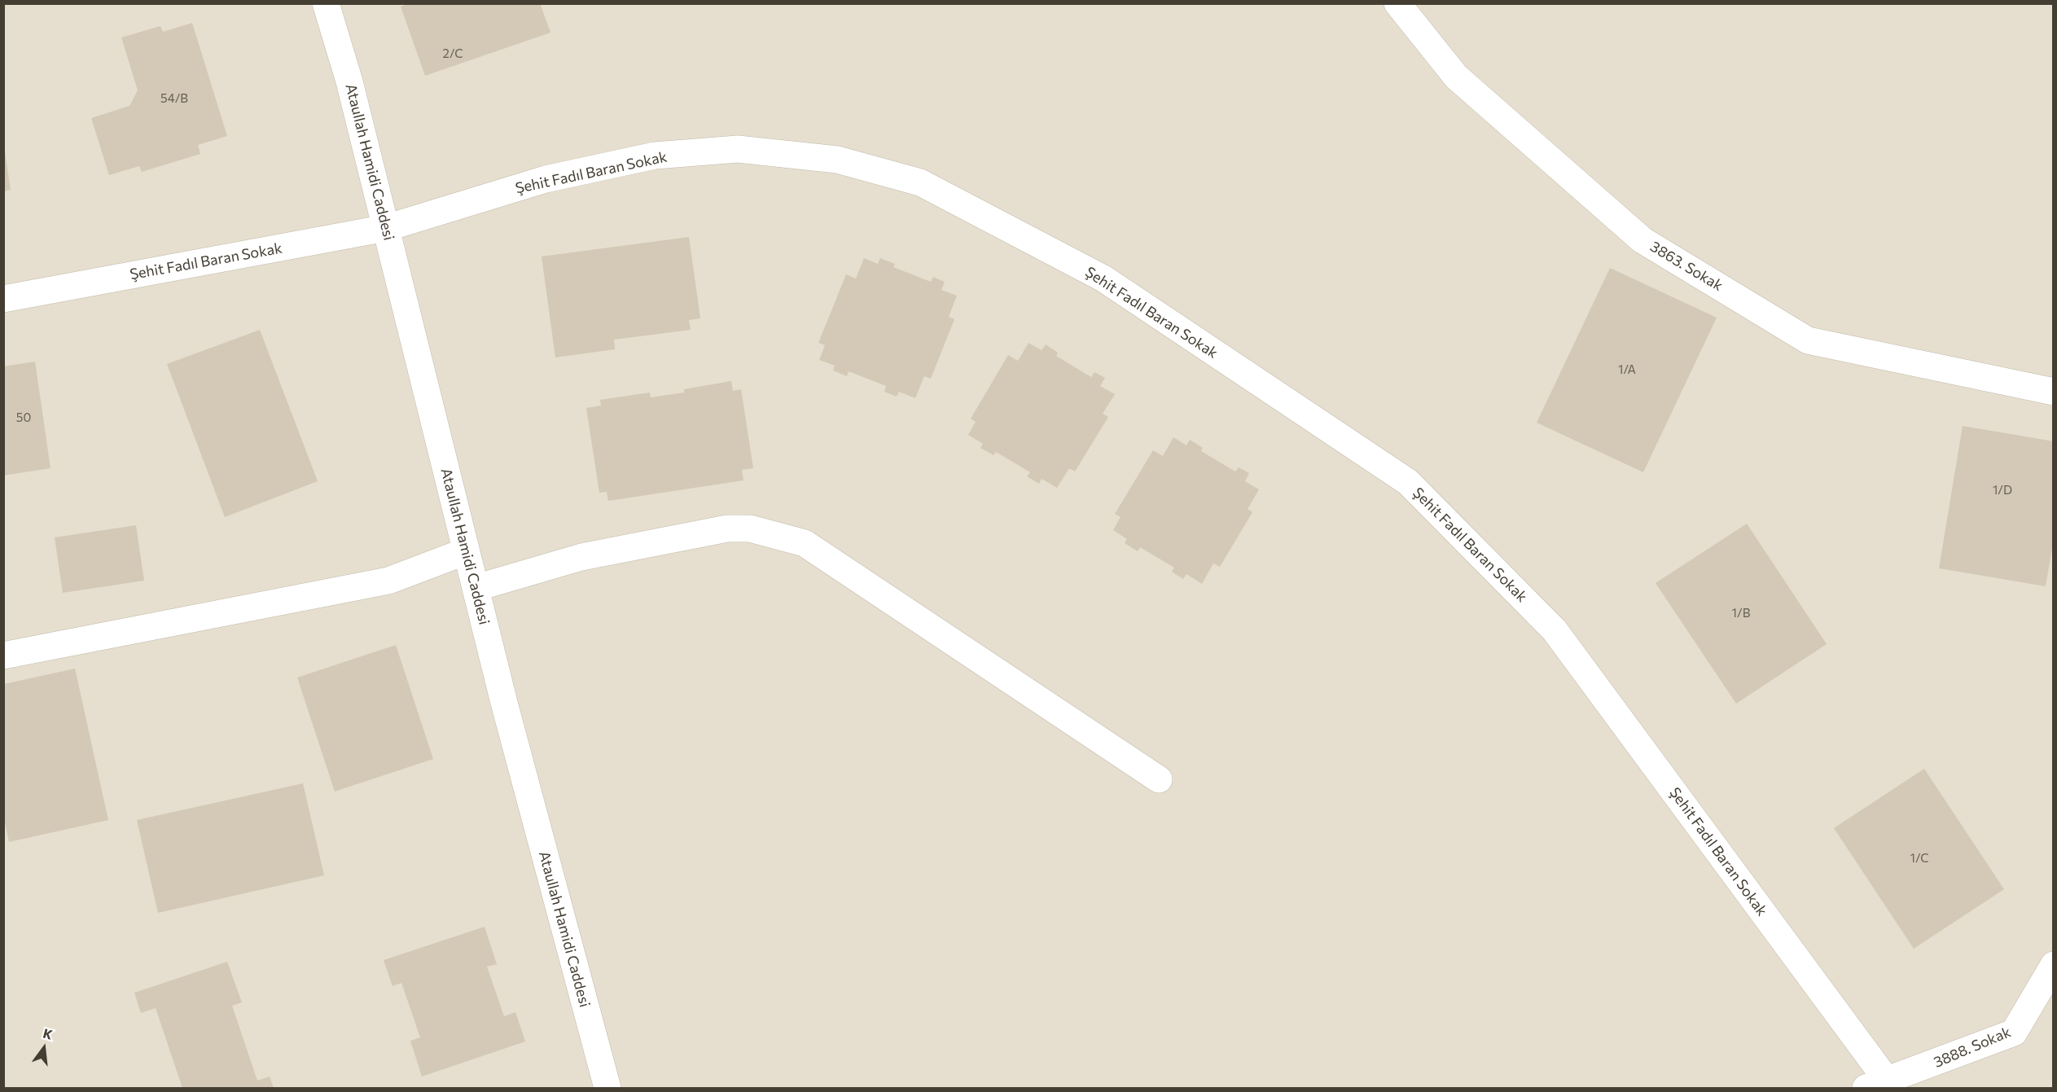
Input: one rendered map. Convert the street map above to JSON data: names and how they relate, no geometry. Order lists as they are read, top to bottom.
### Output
{
  "streets": {
    "street": [
      "Ataullah Hamidi Caddesi",
      "Şehit Fadıl Baran Sokak",
      "3863. Sokak",
      "3888. Sokak"
    ]
  },
  "crossings": [
    ["Ataullah Hamidi Caddesi", "Şehit Fadıl Baran Sokak"],
    ["Şehit Fadıl Baran Sokak", "3888. Sokak"]
  ],
  "house_numbers": [
    "2/C",
    "54/B",
    "1/A",
    "50",
    "1/D",
    "1/B",
    "1/C"
  ],
  "north": "top"
}
